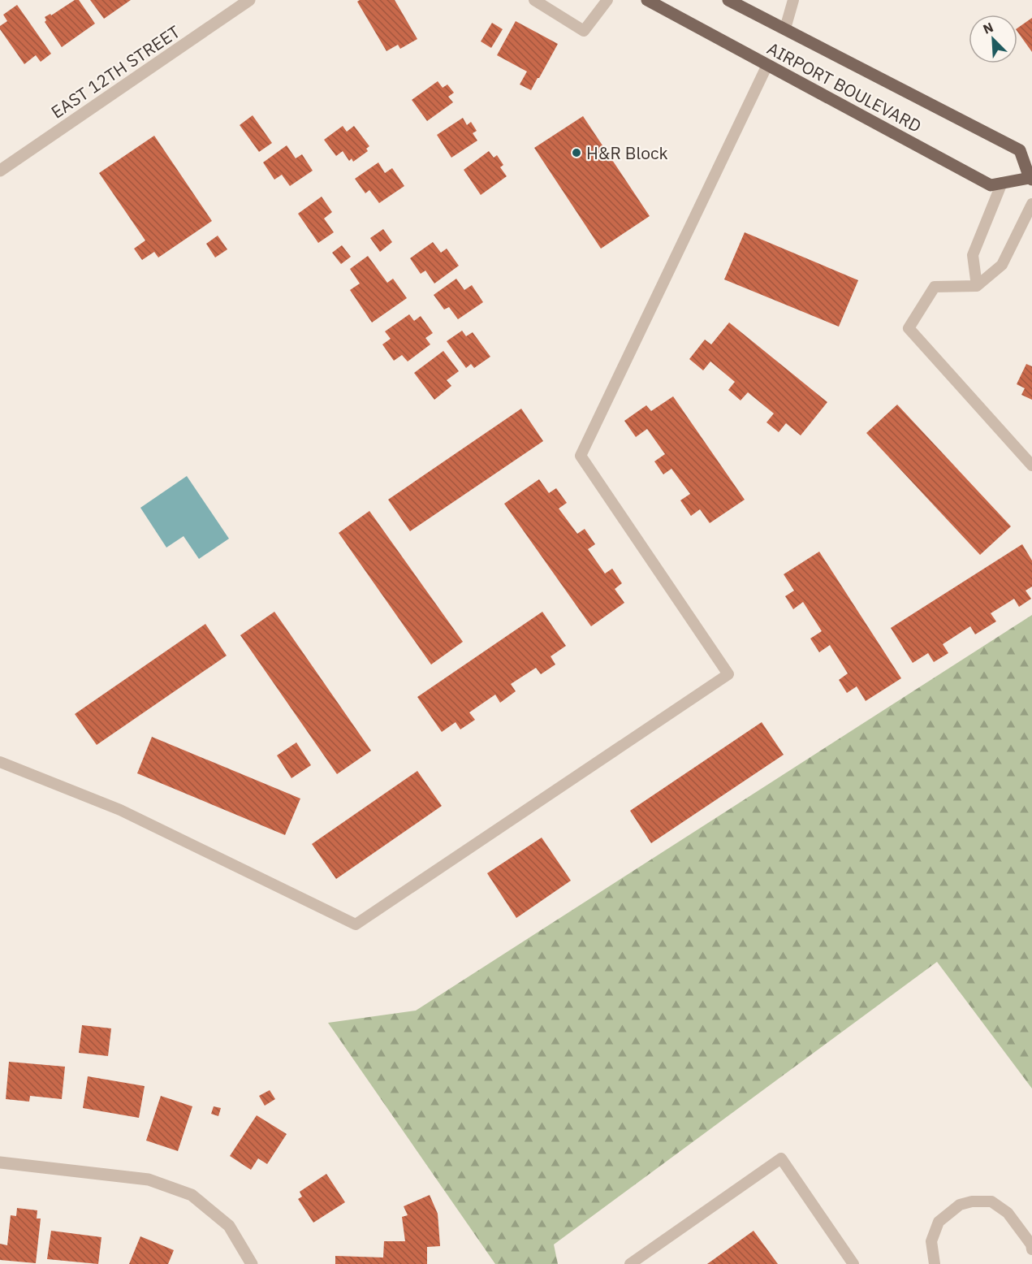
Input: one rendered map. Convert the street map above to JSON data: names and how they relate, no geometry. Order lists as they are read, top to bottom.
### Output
{
  "streets": {
    "main road": ["AIRPORT BOULEVARD"],
    "street": ["EAST 12TH STREET"]
  },
  "places": ["H&R Block"],
  "north": "top left"
}
